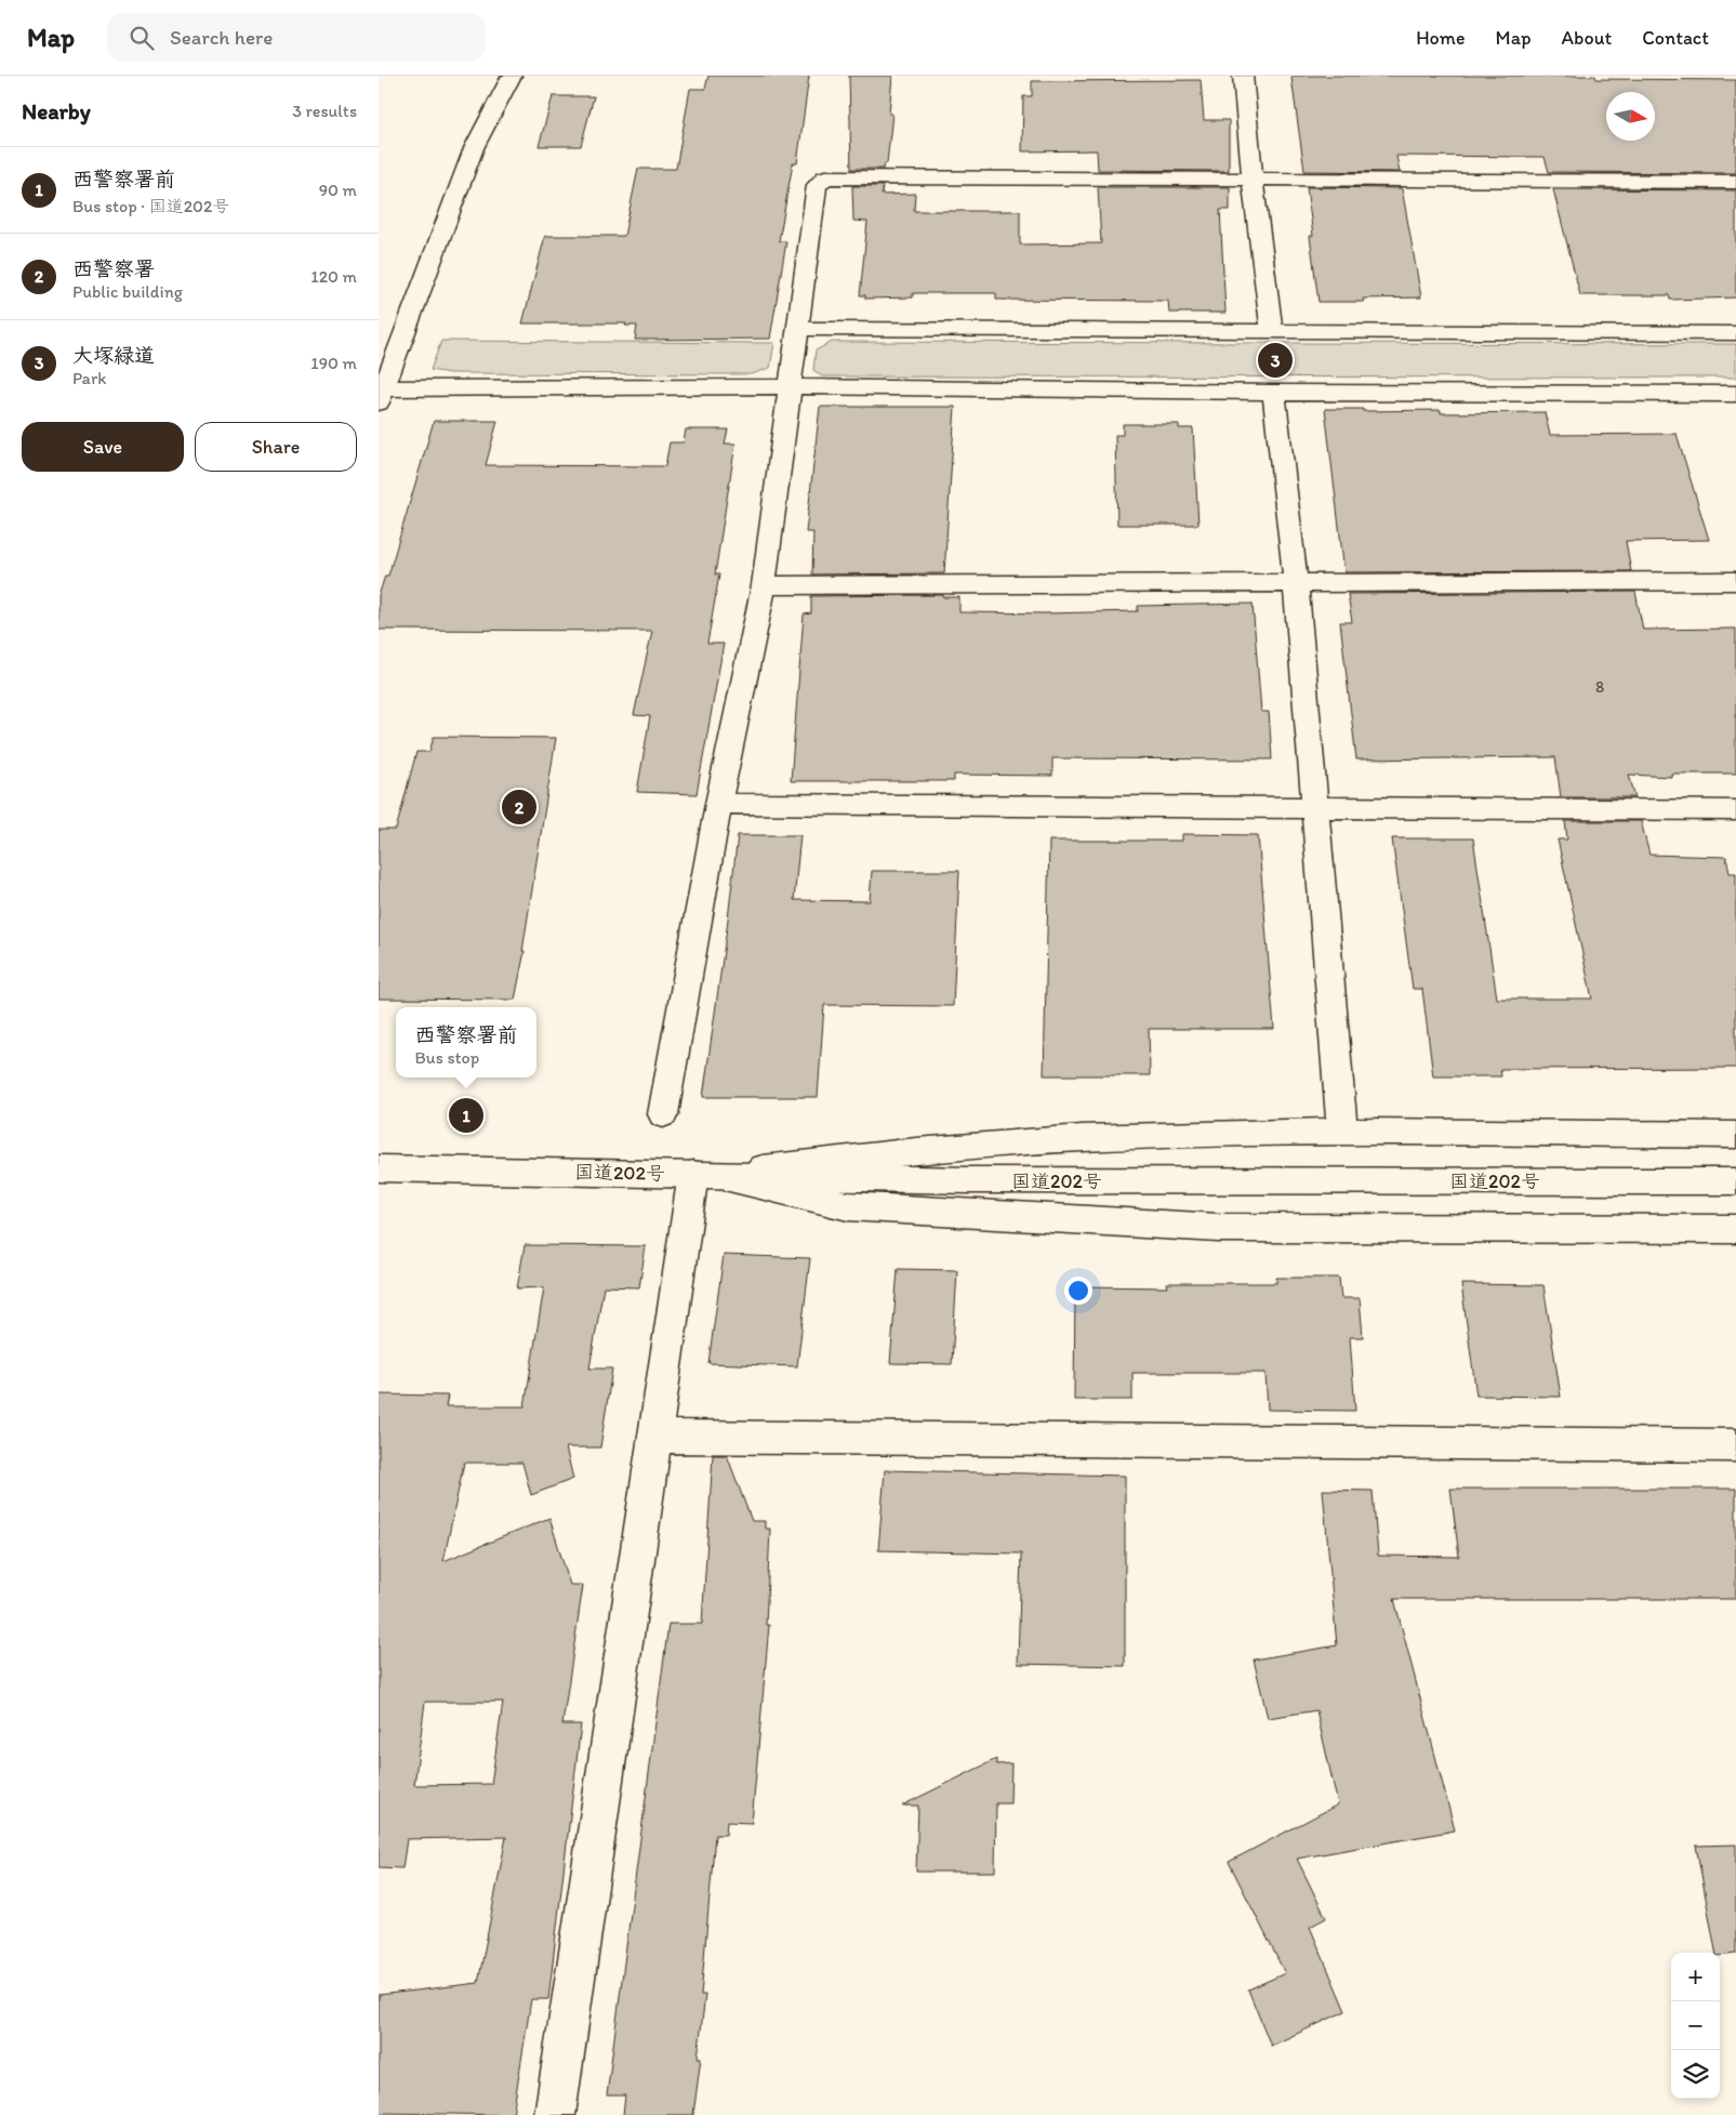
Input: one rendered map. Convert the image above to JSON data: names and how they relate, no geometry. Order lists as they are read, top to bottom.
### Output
{
  "streets": {
    "main road": ["国道202号"]
  },
  "house_numbers": ["8"],
  "north": "right",
  "page": {
    "header": "Map",
    "search": "Search here",
    "nav": [
      "Home",
      "Map",
      "About",
      "Contact"
    ],
    "heading": ["Nearby", "3 results"],
    "list": [
      {
        "mark": "1",
        "name": "西警察署前",
        "note": "Bus stop · 国道202号",
        "value": "90 m"
      },
      {
        "mark": "2",
        "name": "西警察署",
        "note": "Public building",
        "value": "120 m"
      },
      {
        "mark": "3",
        "name": "大塚緑道",
        "note": "Park",
        "value": "190 m"
      }
    ],
    "pins": ["3", "2", "1"],
    "buttons": ["Save", "Share"],
    "popup": ["西警察署前", "Bus stop"],
    "map_buttons": ["+", "−"]
  }
}
